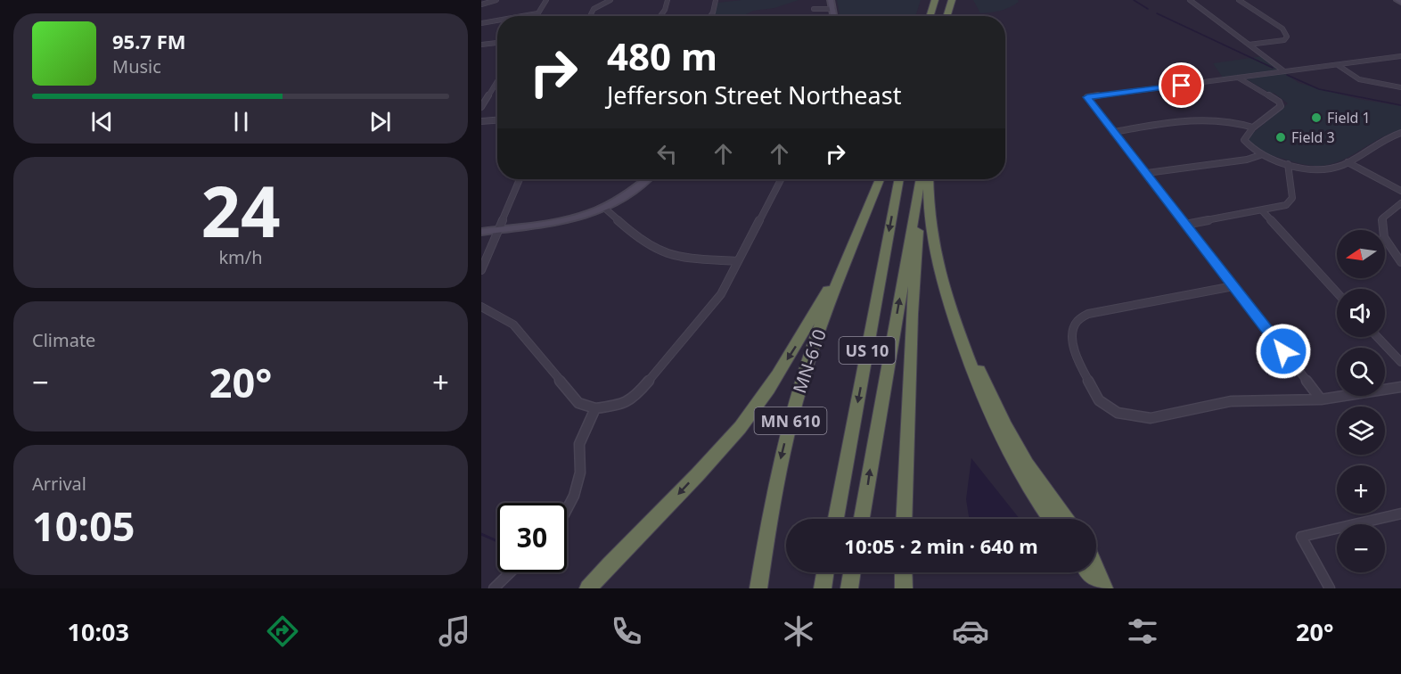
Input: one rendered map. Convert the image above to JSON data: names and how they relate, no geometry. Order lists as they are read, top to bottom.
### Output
{
  "streets": {
    "highway": ["US 10", "MN-610", "MN 610"]
  },
  "places": ["Field 1", "Field 3"],
  "north": "left",
  "page": {
    "turn": ["480 m", "Jefferson Street Northeast"],
    "song": ["95.7 FM", "Music"],
    "tile": [
      ["24", "km/h"],
      "Climate",
      ["Arrival", "10:05"]
    ],
    "map_buttons": ["+", "−"],
    "heat": ["−", "20°", "+"],
    "limit": "30",
    "trip": "10:05 · 2 min · 640 m",
    "tabs": ["10:03", "20°"]
  }
}
